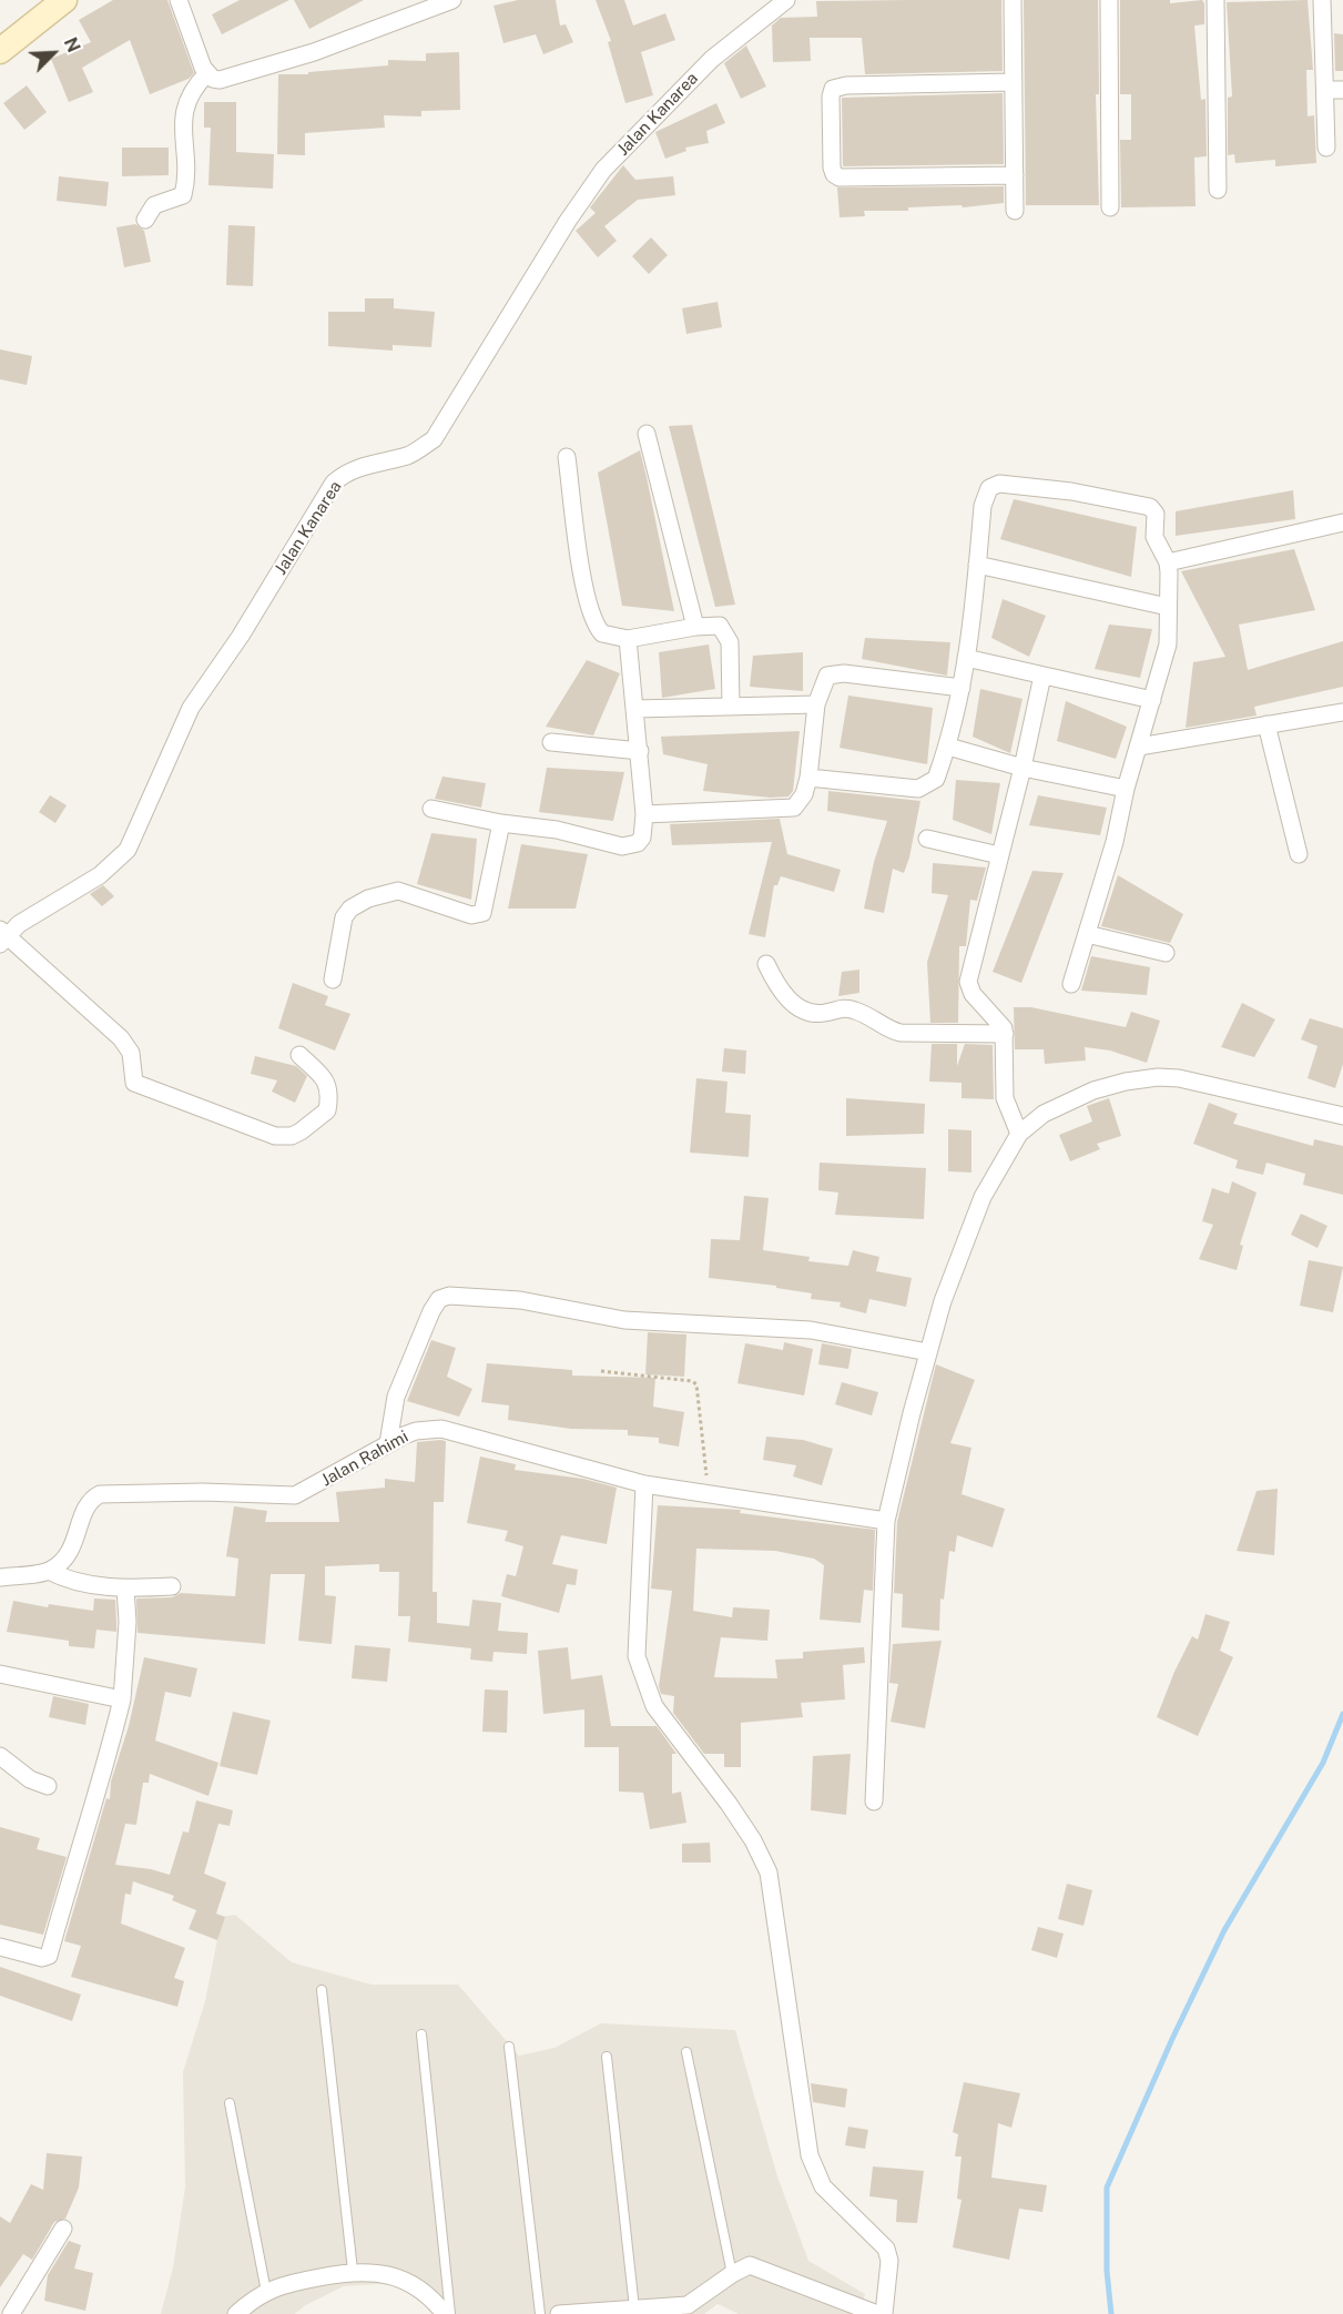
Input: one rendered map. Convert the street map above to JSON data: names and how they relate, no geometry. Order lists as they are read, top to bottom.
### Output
{
  "streets": {
    "street": ["Jalan Kanarea", "Jalan Rahimi"]
  },
  "north": "top right"
}
